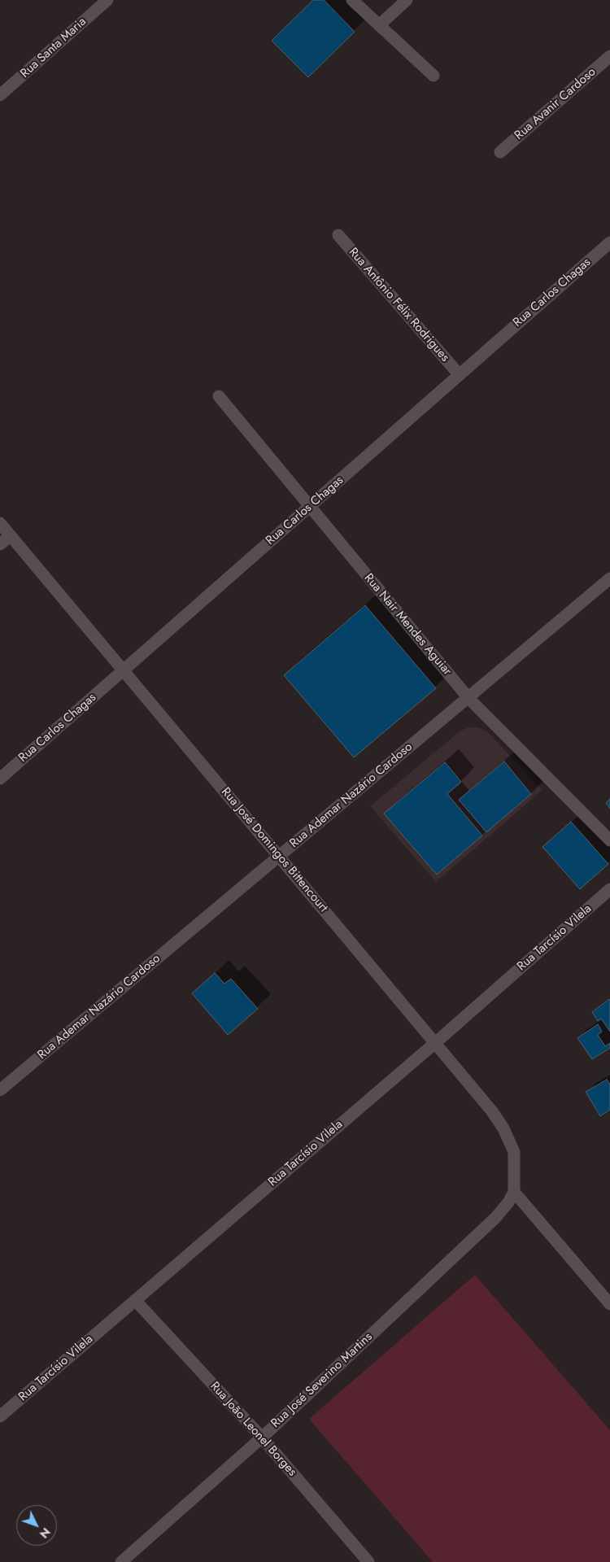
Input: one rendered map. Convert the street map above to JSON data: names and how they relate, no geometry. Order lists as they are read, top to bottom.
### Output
{
  "streets": {
    "street": [
      "Rua Santa Maria",
      "Rua Avanir Cardoso",
      "Rua Carlos Chagas",
      "Rua Antônio Félix Rodrigues",
      "Rua Nair Mendes Aguiar",
      "Rua Ademar Nazário Cardoso",
      "Rua José Domingos Bittencourt",
      "Rua Tarcísio Vilela",
      "Rua José Severino Martins",
      "Rua João Leonel Borges"
    ]
  },
  "crossings": [
    ["Rua Carlos Chagas", "Rua Antônio Félix Rodrigues"],
    ["Rua Carlos Chagas", "Rua Nair Mendes Aguiar"],
    ["Rua Carlos Chagas", "Rua José Domingos Bittencourt"],
    ["Rua Nair Mendes Aguiar", "Rua Ademar Nazário Cardoso"],
    ["Rua Ademar Nazário Cardoso", "Rua José Domingos Bittencourt"],
    ["Rua José Domingos Bittencourt", "Rua Tarcísio Vilela"],
    ["Rua José Domingos Bittencourt", "Rua José Severino Martins"],
    ["Rua Tarcísio Vilela", "Rua João Leonel Borges"],
    ["Rua José Severino Martins", "Rua João Leonel Borges"]
  ],
  "north": "bottom right"
}
